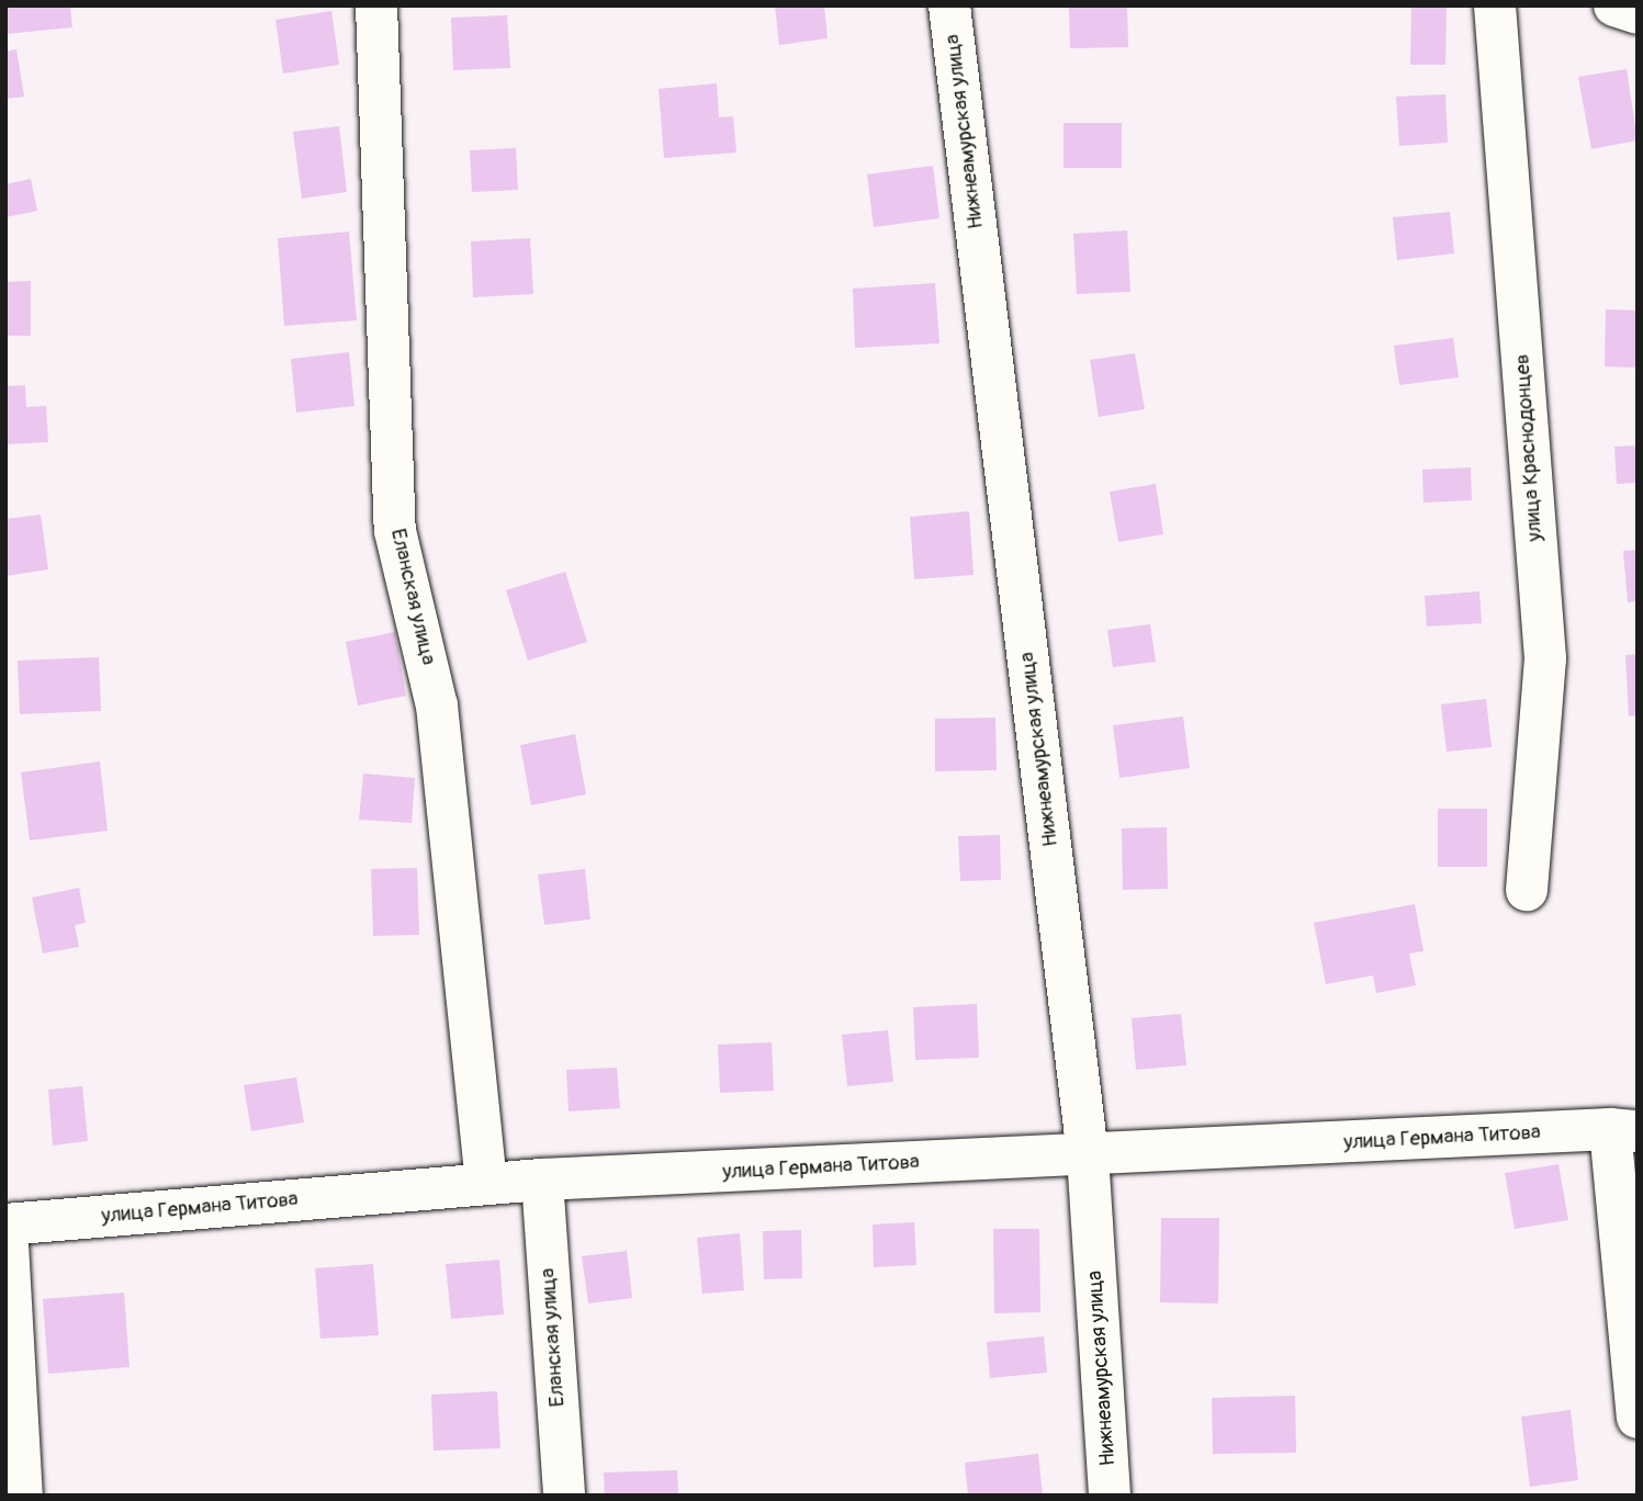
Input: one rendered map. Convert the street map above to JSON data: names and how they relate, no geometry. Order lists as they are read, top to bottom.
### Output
{
  "streets": {
    "street": [
      "Нижнеамурская улица",
      "улица Краснодонцев",
      "Еланская улица",
      "улица Германа Титова"
    ]
  },
  "crossings": [
    ["Нижнеамурская улица", "улица Германа Титова"],
    ["Еланская улица", "улица Германа Титова"]
  ]
}
